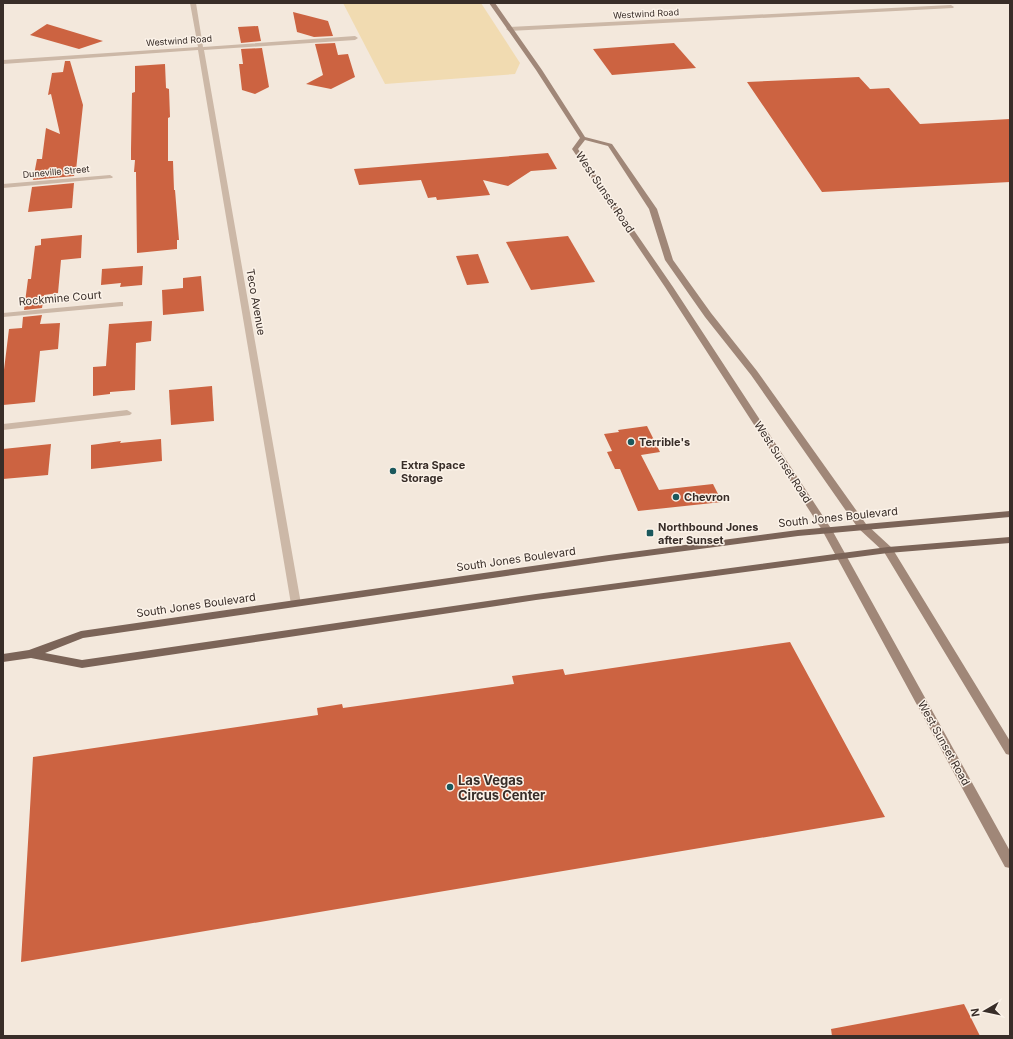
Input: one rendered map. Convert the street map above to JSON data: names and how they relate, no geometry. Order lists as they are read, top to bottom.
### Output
{
  "streets": {
    "main road": ["West Sunset Road", "South Jones Boulevard"],
    "street": [
      "Westwind Road",
      "Duneville Street",
      "Rockmine Court",
      "Teco Avenue"
    ]
  },
  "crossings": [
    ["Westwind Road", "West Sunset Road"],
    ["Westwind Road", "Teco Avenue"],
    ["West Sunset Road", "South Jones Boulevard"],
    ["Teco Avenue", "South Jones Boulevard"]
  ],
  "places": {
    "other": [
      "Terrible's",
      "Extra Space Storage",
      "Chevron",
      "Las Vegas Circus Center"
    ],
    "transit": ["Northbound Jones after Sunset"]
  },
  "north": "left"
}
